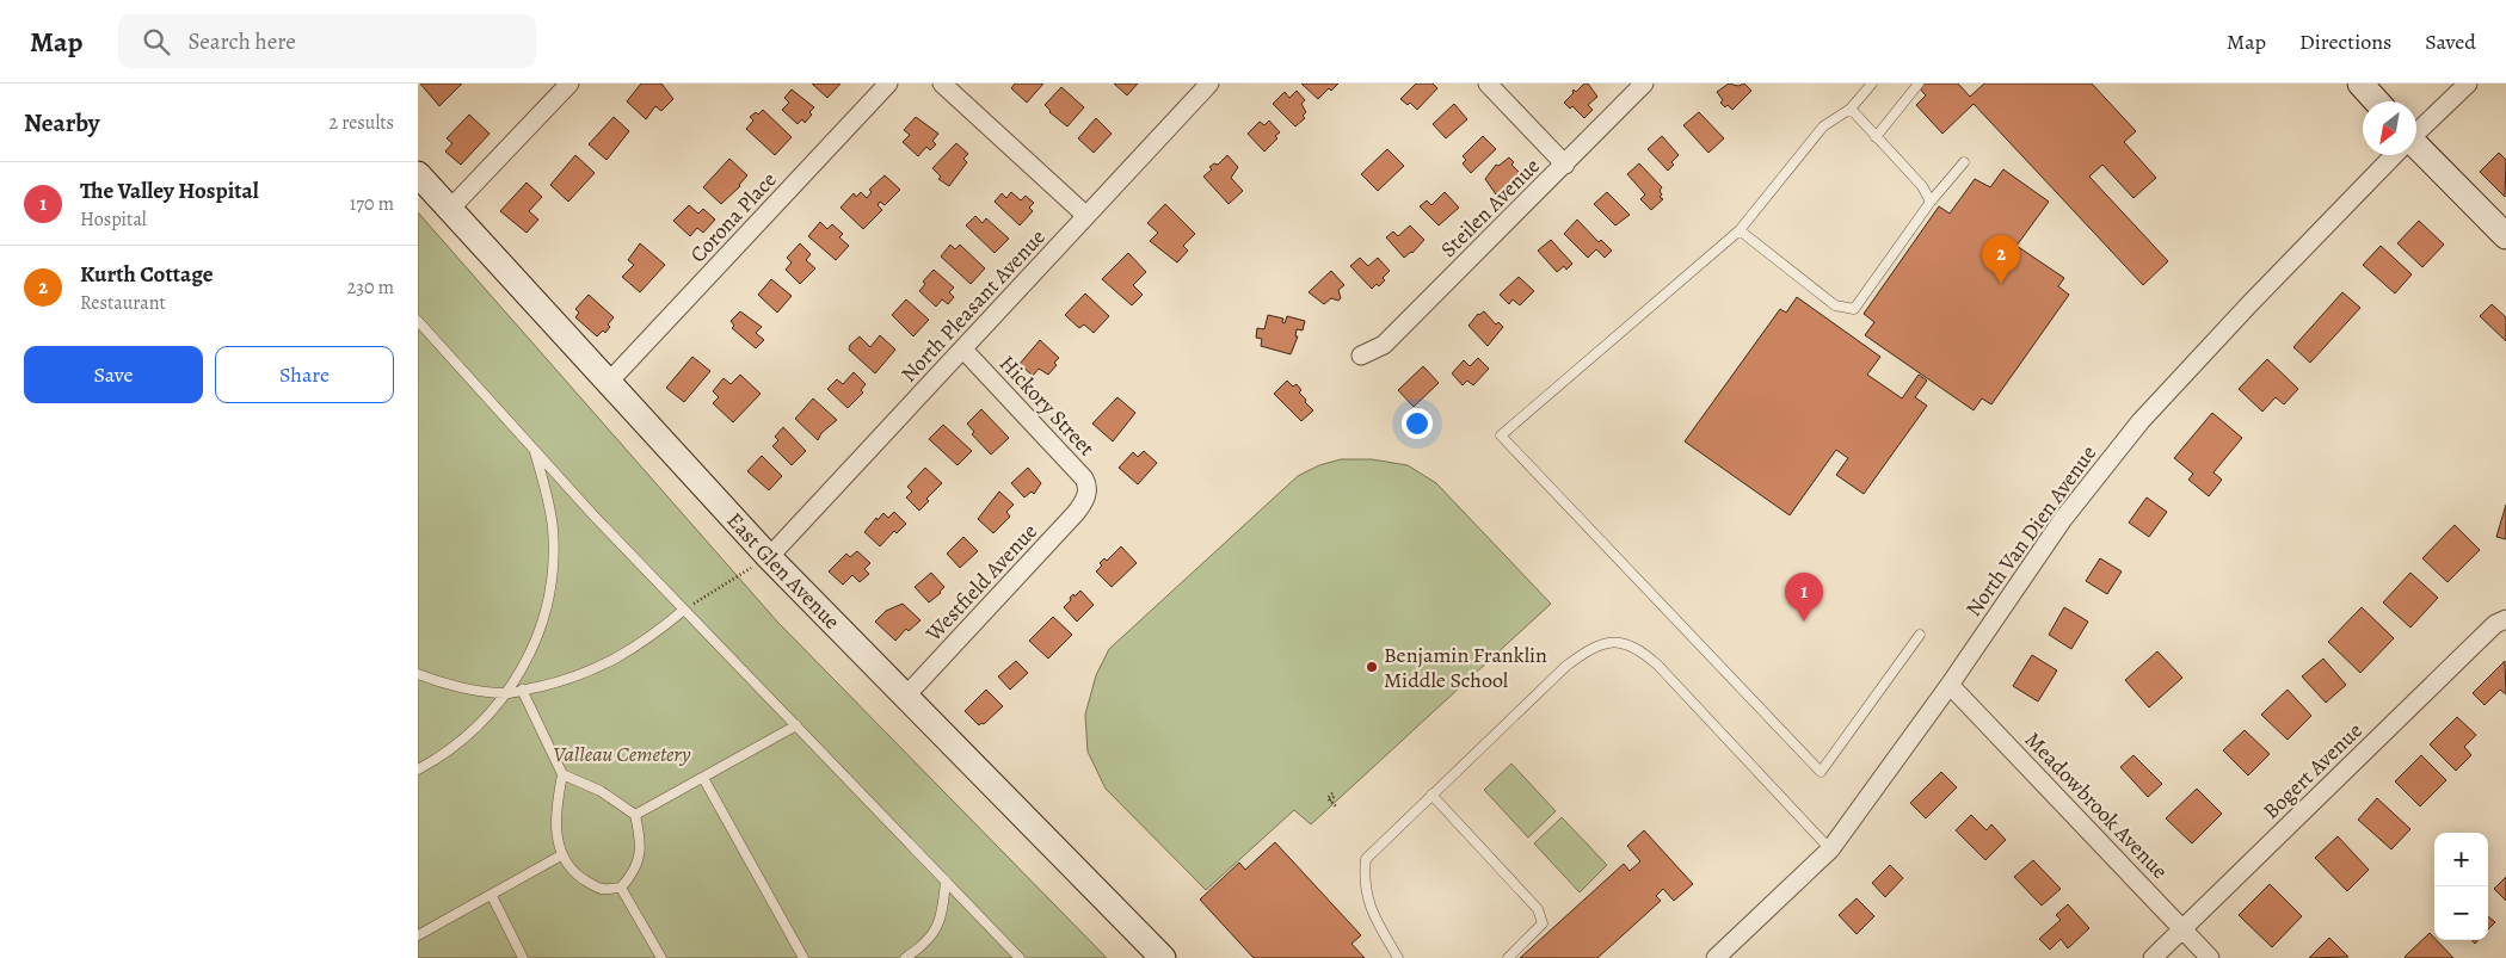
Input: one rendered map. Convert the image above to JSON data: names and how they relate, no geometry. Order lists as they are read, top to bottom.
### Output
{
  "streets": {
    "street": [
      "Steilen Avenue",
      "Corona Place",
      "North Pleasant Avenue",
      "Hickory Street",
      "North Van Dien Avenue",
      "East Glen Avenue",
      "Westfield Avenue",
      "Bogert Avenue",
      "Meadowbrook Avenue"
    ]
  },
  "crossings": [
    ["Corona Place", "East Glen Avenue"],
    ["North Pleasant Avenue", "Hickory Street"],
    ["North Pleasant Avenue", "East Glen Avenue"],
    ["Hickory Street", "Westfield Avenue"],
    ["North Van Dien Avenue", "Meadowbrook Avenue"],
    ["East Glen Avenue", "Westfield Avenue"],
    ["Bogert Avenue", "Meadowbrook Avenue"]
  ],
  "parks": ["Valleau Cemetery"],
  "places": ["Benjamin Franklin Middle School"],
  "north": "bottom left",
  "page": {
    "header": "Map",
    "search": "Search here",
    "nav": ["Map", "Directions", "Saved"],
    "heading": ["Nearby", "2 results"],
    "list": [
      {
        "mark": "1",
        "name": "The Valley Hospital",
        "note": "Hospital",
        "value": "170 m"
      },
      {
        "mark": "2",
        "name": "Kurth Cottage",
        "note": "Restaurant",
        "value": "230 m"
      }
    ],
    "pins": ["2", "1"],
    "buttons": ["Save", "Share"],
    "map_buttons": ["+", "−"]
  }
}
